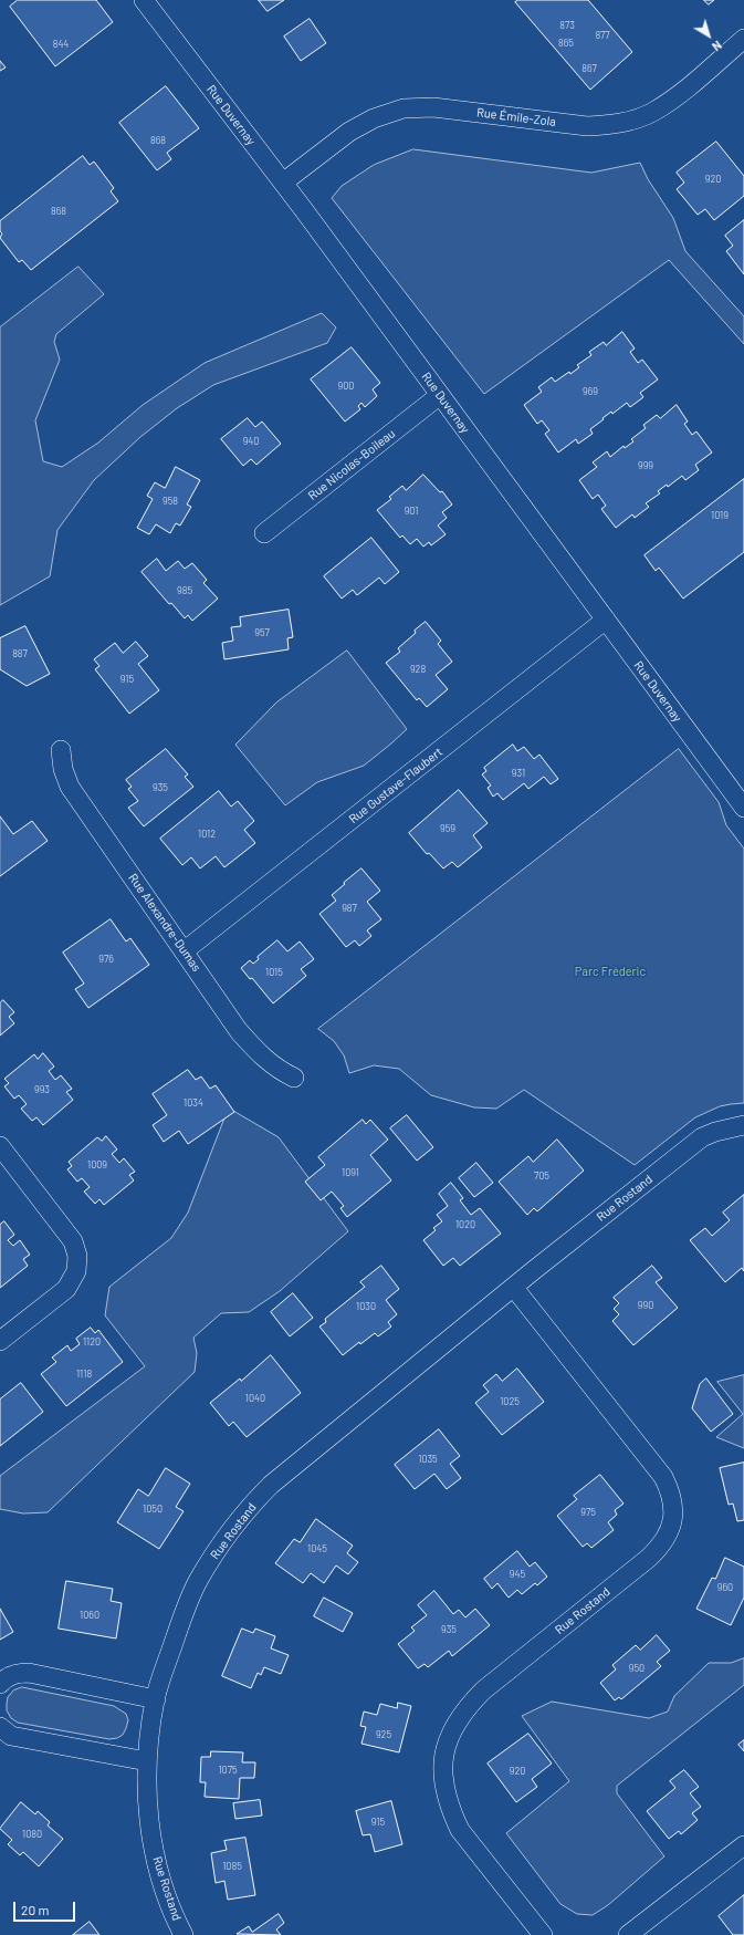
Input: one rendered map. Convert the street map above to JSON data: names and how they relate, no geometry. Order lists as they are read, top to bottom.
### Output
{
  "streets": {
    "street": [
      "Rue Duvernay",
      "Rue Émile-Zola",
      "Rue Nicolas-Boileau",
      "Rue Gustave-Flaubert",
      "Rue Alexandre-Dumas",
      "Rue Rostand"
    ]
  },
  "crossings": [
    ["Rue Duvernay", "Rue Émile-Zola"],
    ["Rue Duvernay", "Rue Nicolas-Boileau"],
    ["Rue Duvernay", "Rue Gustave-Flaubert"],
    ["Rue Gustave-Flaubert", "Rue Alexandre-Dumas"]
  ],
  "parks": ["Parc Fréderic"],
  "house_numbers": [
    "873",
    "877",
    "865",
    "844",
    "867",
    "868",
    "920",
    "868",
    "900",
    "969",
    "940",
    "999",
    "958",
    "901",
    "1019",
    "985",
    "957",
    "887",
    "928",
    "915",
    "931",
    "935",
    "959",
    "1012",
    "987",
    "976",
    "1015",
    "993",
    "1034",
    "1009",
    "1091",
    "705",
    "1020",
    "990",
    "1030",
    "1120",
    "1118",
    "1040",
    "1025",
    "1035",
    "1050",
    "975",
    "1045",
    "945",
    "960",
    "1060",
    "935",
    "950",
    "925",
    "1075",
    "920",
    "915",
    "1080",
    "1085"
  ],
  "scale_bar": "20 m",
  "north": "bottom right"
}
